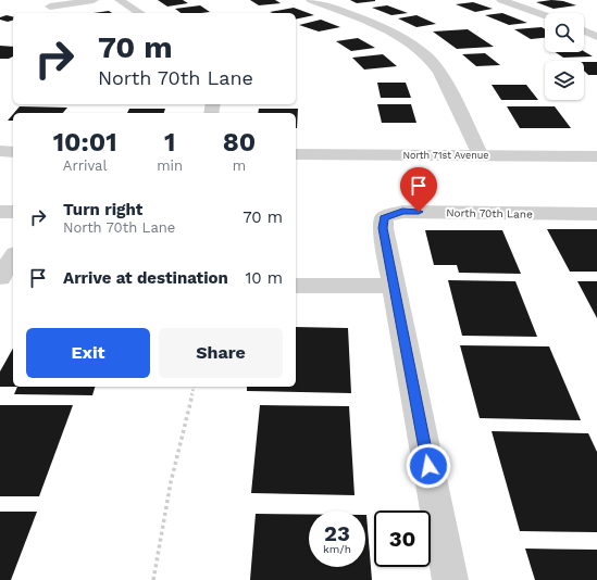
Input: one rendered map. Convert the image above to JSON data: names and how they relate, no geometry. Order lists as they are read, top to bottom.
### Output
{
  "streets": {
    "street": ["North 71st Avenue", "North 70th Lane"]
  },
  "page": {
    "turn": ["70 m", "North 70th Lane"],
    "eta": [
      "10:01",
      "Arrival",
      "1",
      "min",
      "80",
      "m"
    ],
    "list": [
      {
        "name": "Turn right",
        "note": "North 70th Lane",
        "value": "70 m"
      },
      {
        "name": "Arrive at destination",
        "value": "10 m"
      }
    ],
    "buttons": ["Exit", "Share"],
    "speed": "23 km/h",
    "limit": "30"
  }
}
